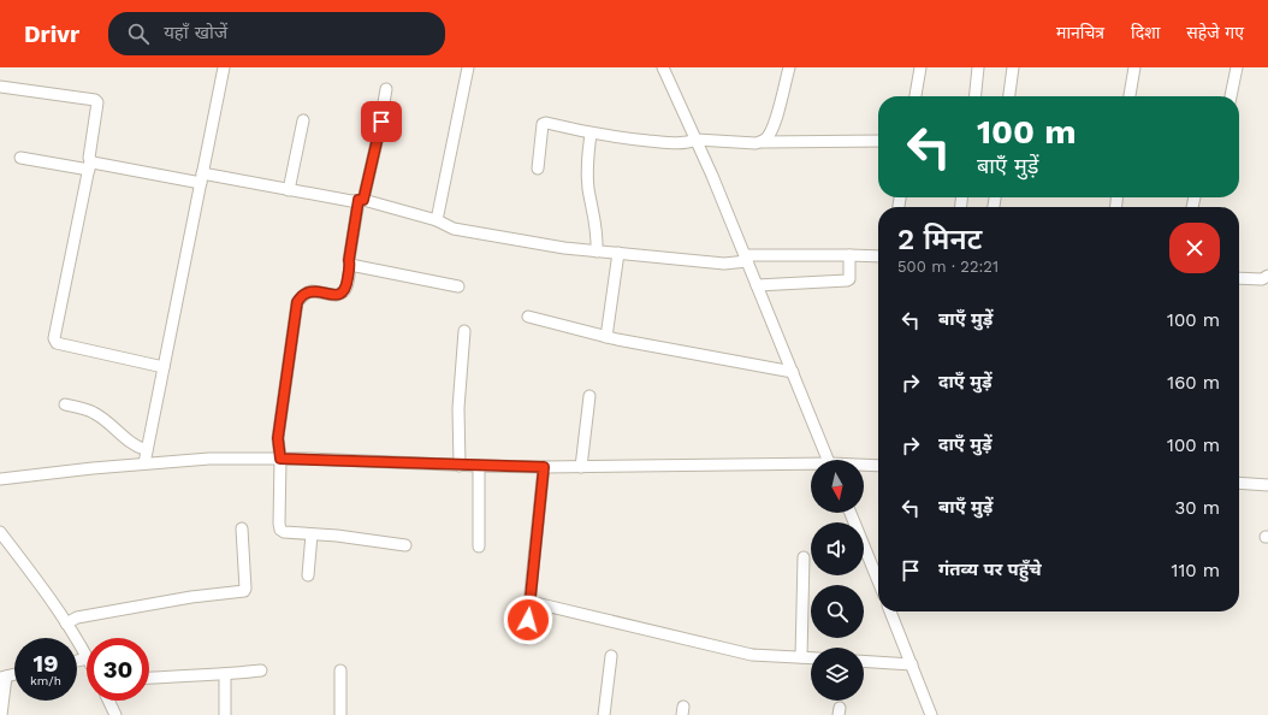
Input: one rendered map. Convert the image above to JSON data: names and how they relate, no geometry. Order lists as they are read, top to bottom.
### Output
{
  "north": "bottom",
  "page": {
    "header": "Drivr",
    "search": "यहाँ खोजें",
    "nav": ["मानचित्र", "दिशा", "सहेजे गए"],
    "turn": ["100 m", "बाएँ मुड़ें"],
    "heading": ["2 मिनट", "500 m · 22:21"],
    "list": [
      {
        "name": "बाएँ मुड़ें",
        "value": "100 m"
      },
      {
        "name": "दाएँ मुड़ें",
        "value": "160 m"
      },
      {
        "name": "दाएँ मुड़ें",
        "value": "100 m"
      },
      {
        "name": "बाएँ मुड़ें",
        "value": "30 m"
      },
      {
        "name": "गंतव्य पर पहुँचे",
        "value": "110 m"
      }
    ],
    "speed": "19 km/h",
    "limit": "30"
  }
}
